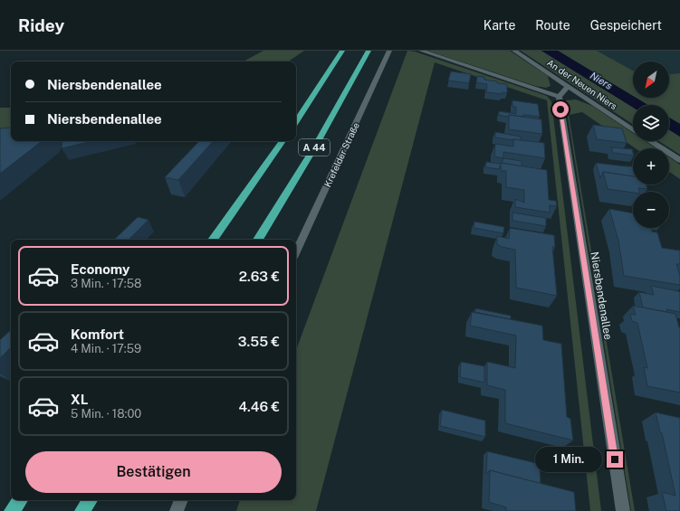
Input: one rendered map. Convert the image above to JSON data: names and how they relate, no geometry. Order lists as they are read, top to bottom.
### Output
{
  "streets": {
    "highway": ["A 44"],
    "street": ["An der Neuen Niers", "Krefelder Straße", "Niersbendenallee"]
  },
  "water": ["Niers"],
  "north": "bottom left",
  "page": {
    "header": "Ridey",
    "nav": ["Karte", "Route", "Gespeichert"],
    "map_buttons": ["+", "−"],
    "banner": ["Niersbendenallee", "Niersbendenallee"],
    "list": [
      {
        "name": "Economy",
        "note": "3 Min. · 17:58",
        "value": "2.63 €"
      },
      {
        "name": "Komfort",
        "note": "4 Min. · 17:59",
        "value": "3.55 €"
      },
      {
        "name": "XL",
        "note": "5 Min. · 18:00",
        "value": "4.46 €"
      }
    ],
    "buttons": "Bestätigen",
    "bubble": "1 Min."
  }
}
